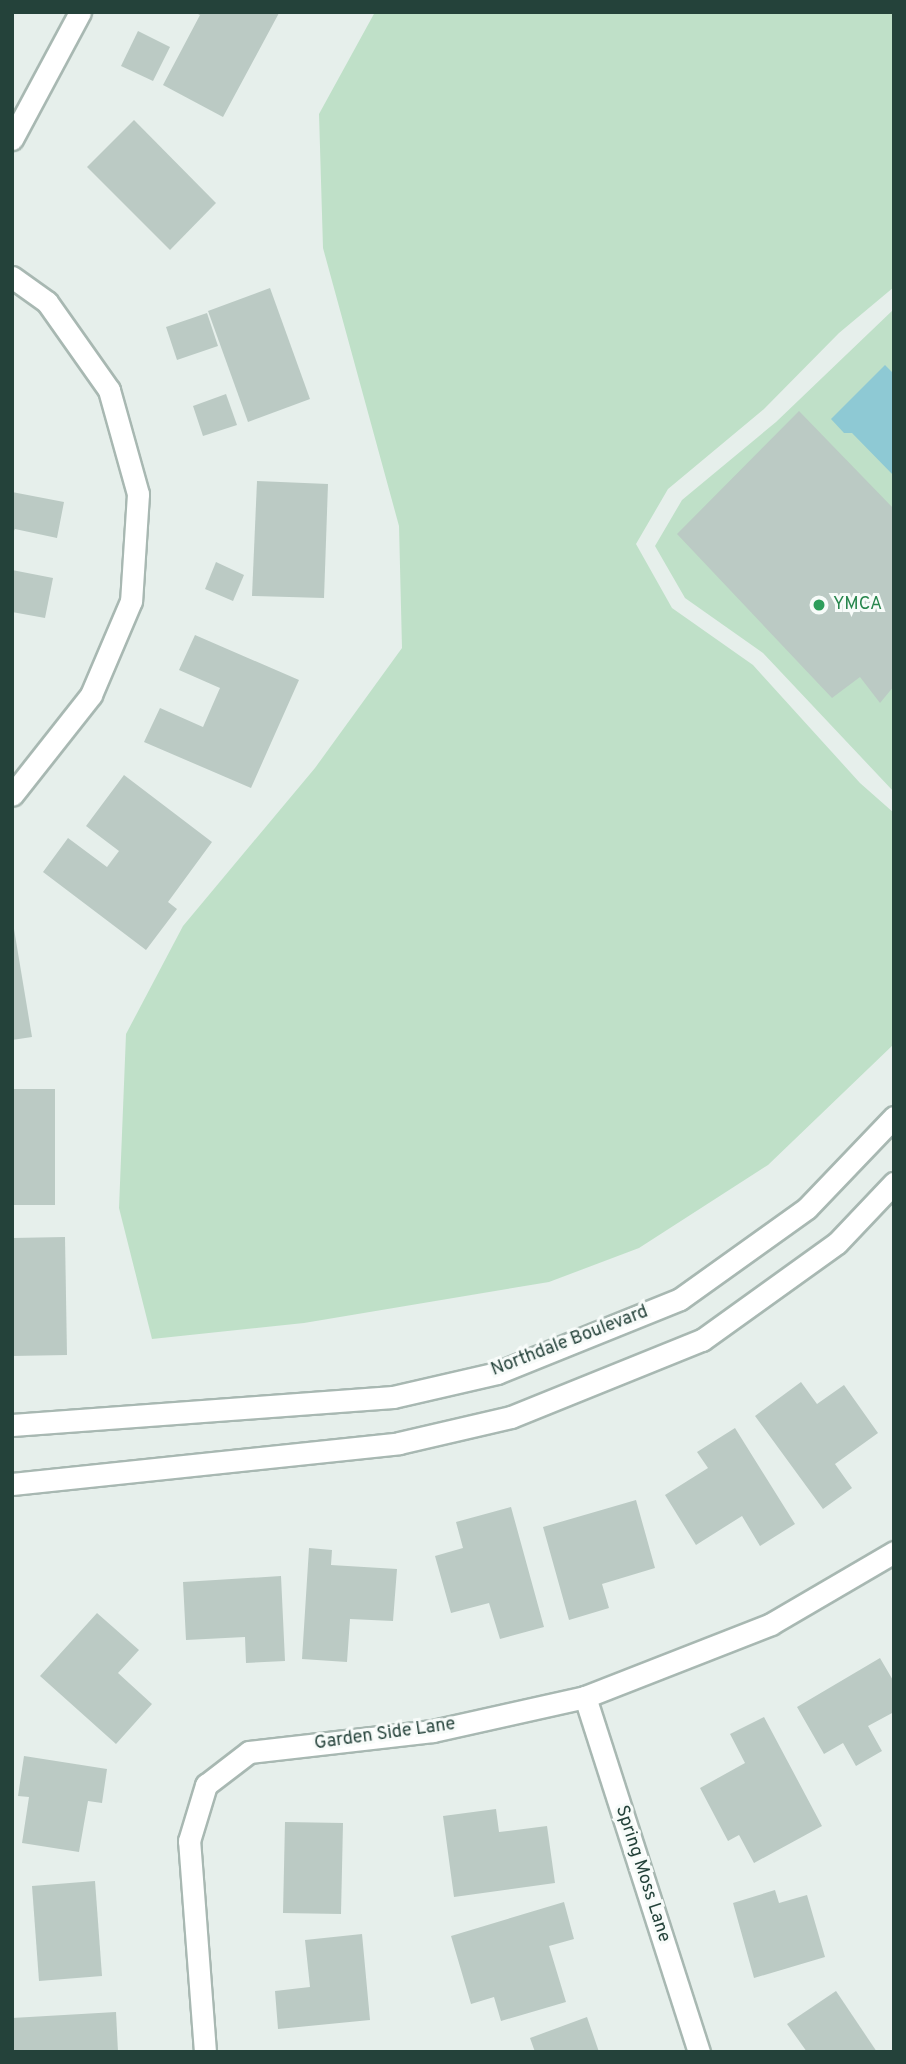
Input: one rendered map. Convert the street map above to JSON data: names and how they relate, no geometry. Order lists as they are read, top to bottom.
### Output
{
  "streets": {
    "street": ["Northdale Boulevard", "Garden Side Lane", "Spring Moss Lane"]
  },
  "crossings": [
    ["Garden Side Lane", "Spring Moss Lane"]
  ],
  "places": ["YMCA"]
}
